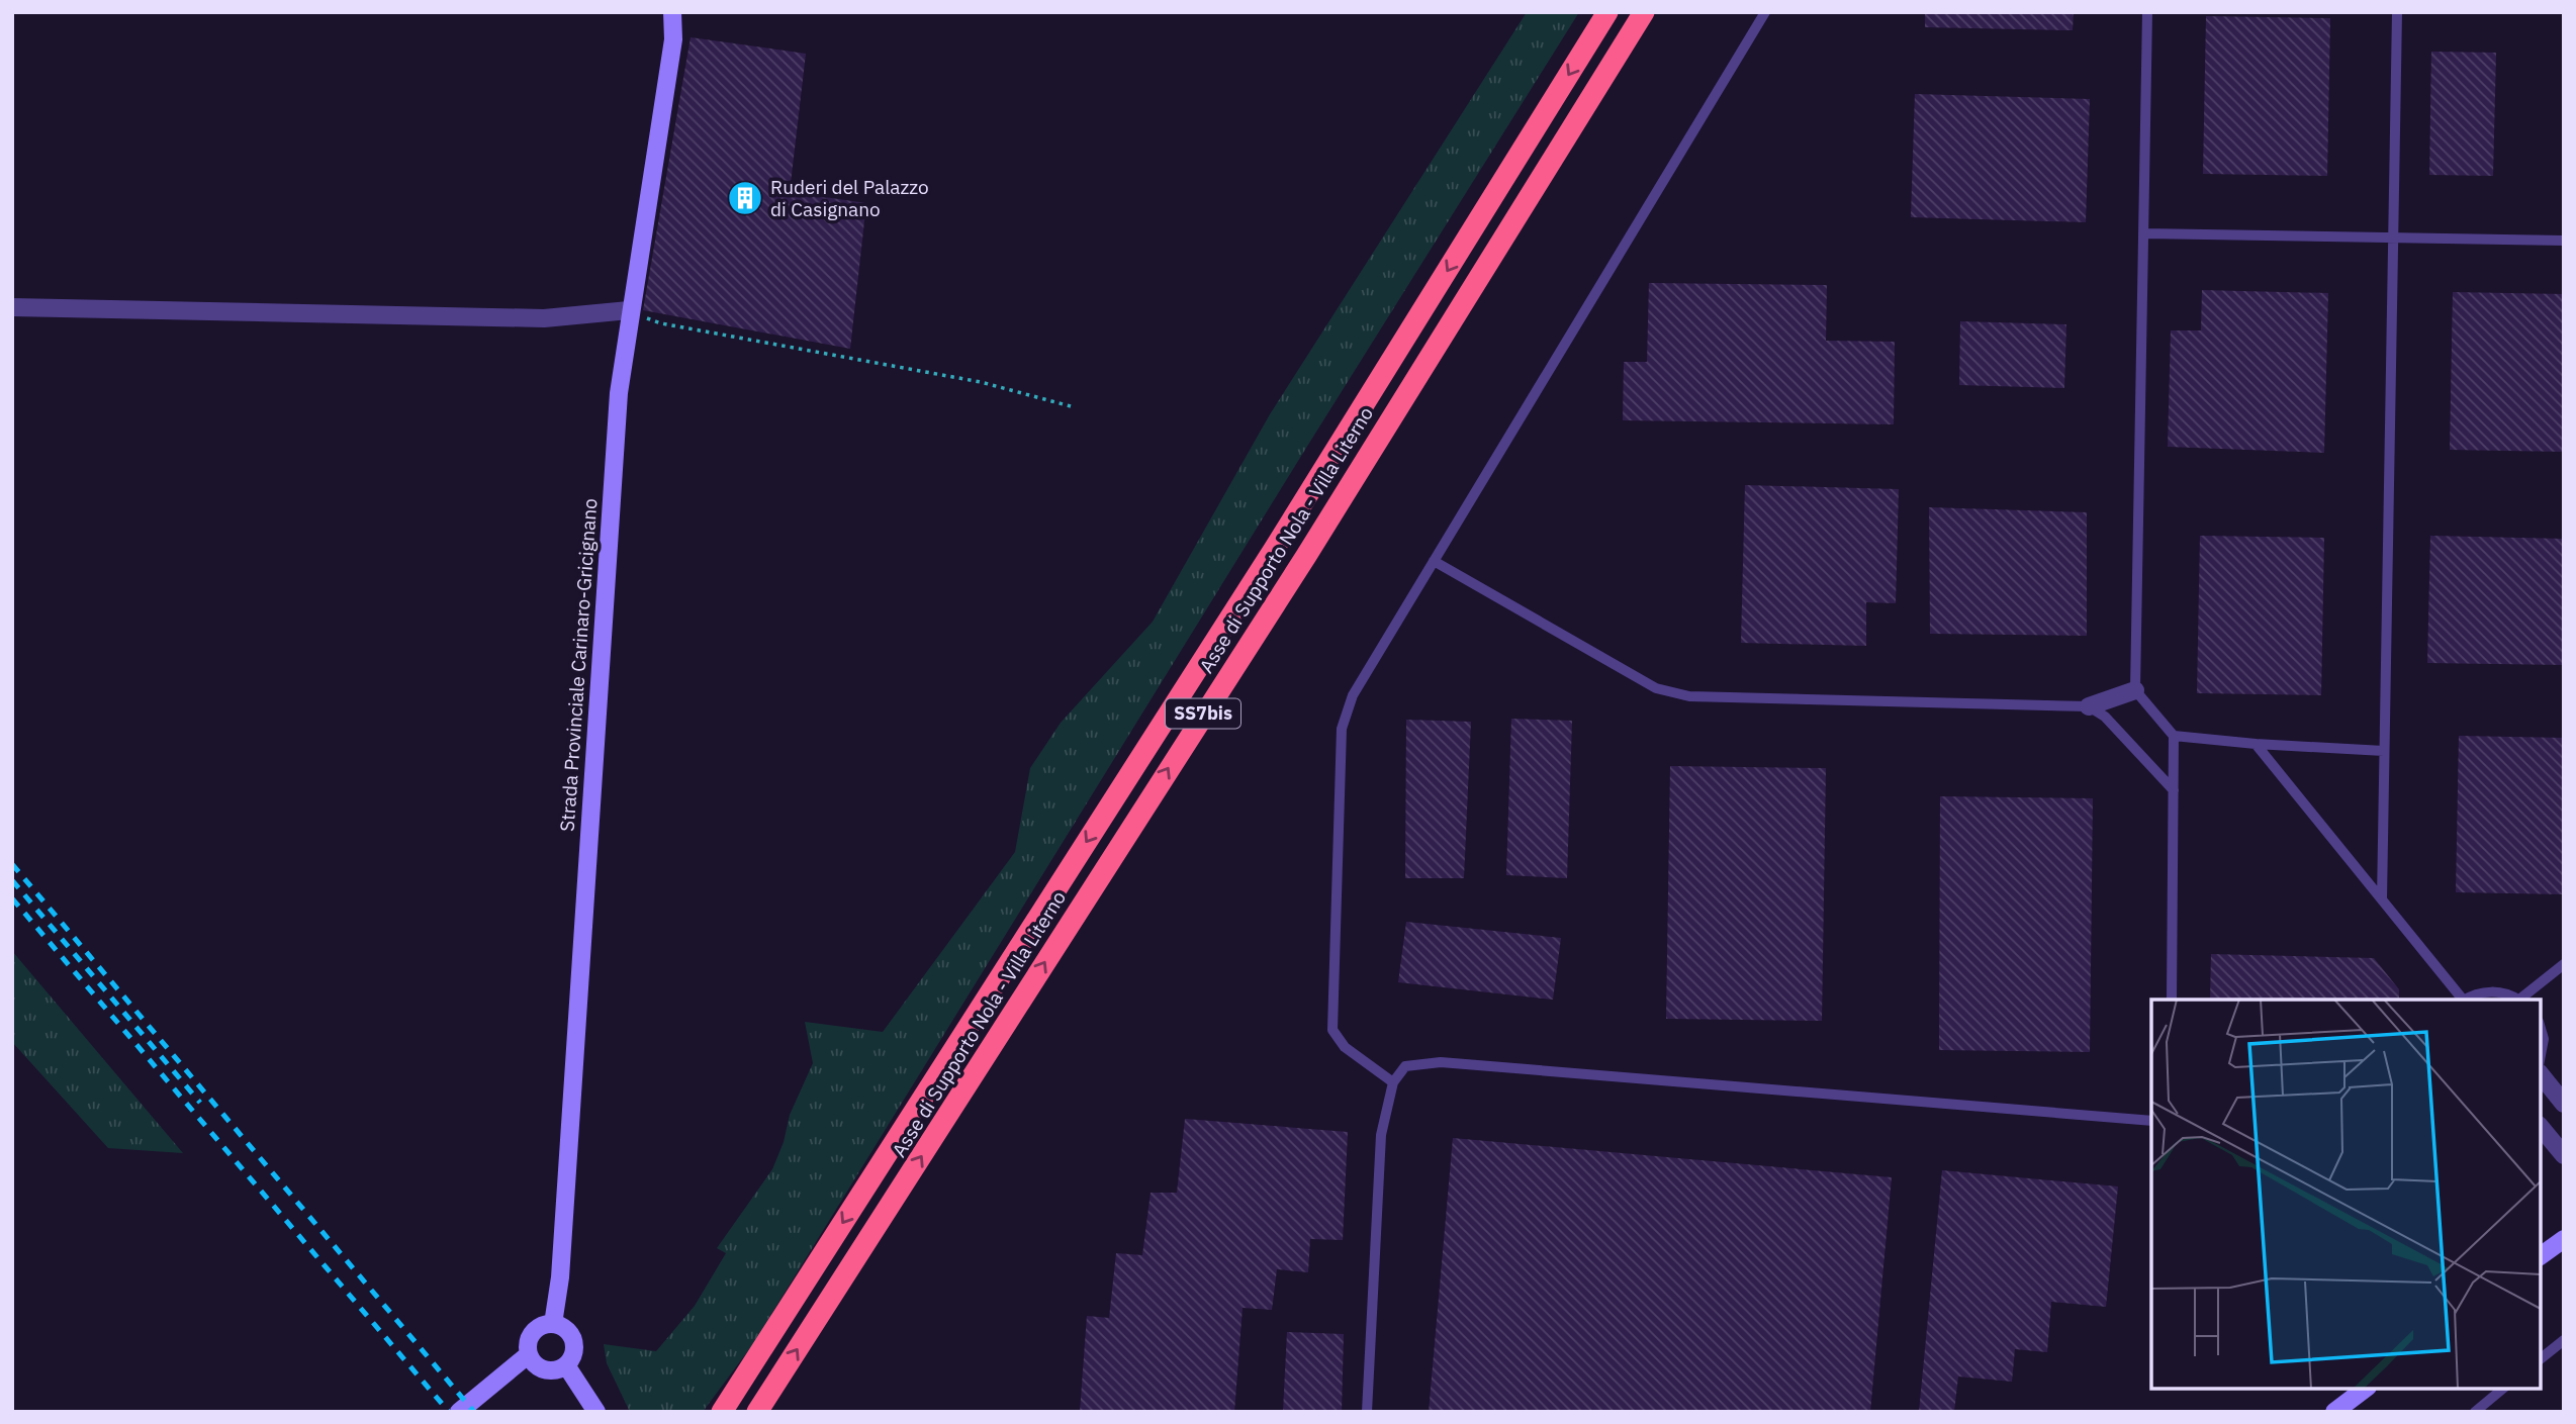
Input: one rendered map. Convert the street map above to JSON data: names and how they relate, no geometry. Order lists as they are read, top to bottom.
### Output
{
  "streets": {
    "highway": ["Asse di Supporto Nola - Villa Literno", "SS7bis"],
    "street": ["Strada Provinciale Carinaro-Gricignano"]
  },
  "places": {
    "building": ["Ruderi del Palazzo di Casignano"]
  }
}
